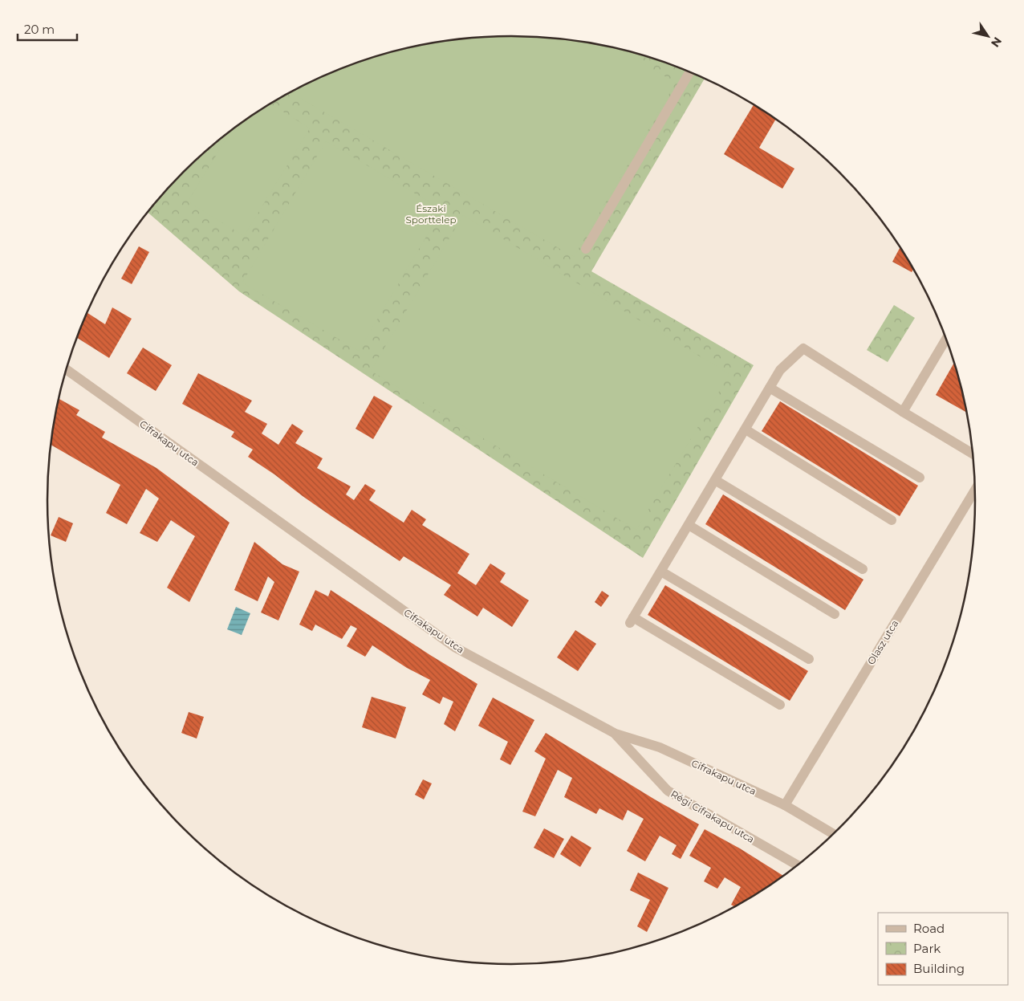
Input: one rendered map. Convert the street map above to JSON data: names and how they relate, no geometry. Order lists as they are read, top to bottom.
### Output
{
  "streets": {
    "street": ["Cifrakapu utca", "Olasz utca", "Régi Cifrakapu utca"]
  },
  "crossings": [
    ["Cifrakapu utca", "Olasz utca"],
    ["Cifrakapu utca", "Régi Cifrakapu utca"]
  ],
  "parks": ["Északi Sporttelep"],
  "legend": ["Road", "Park", "Building"],
  "scale_bar": "20 m",
  "north": "bottom right"
}
